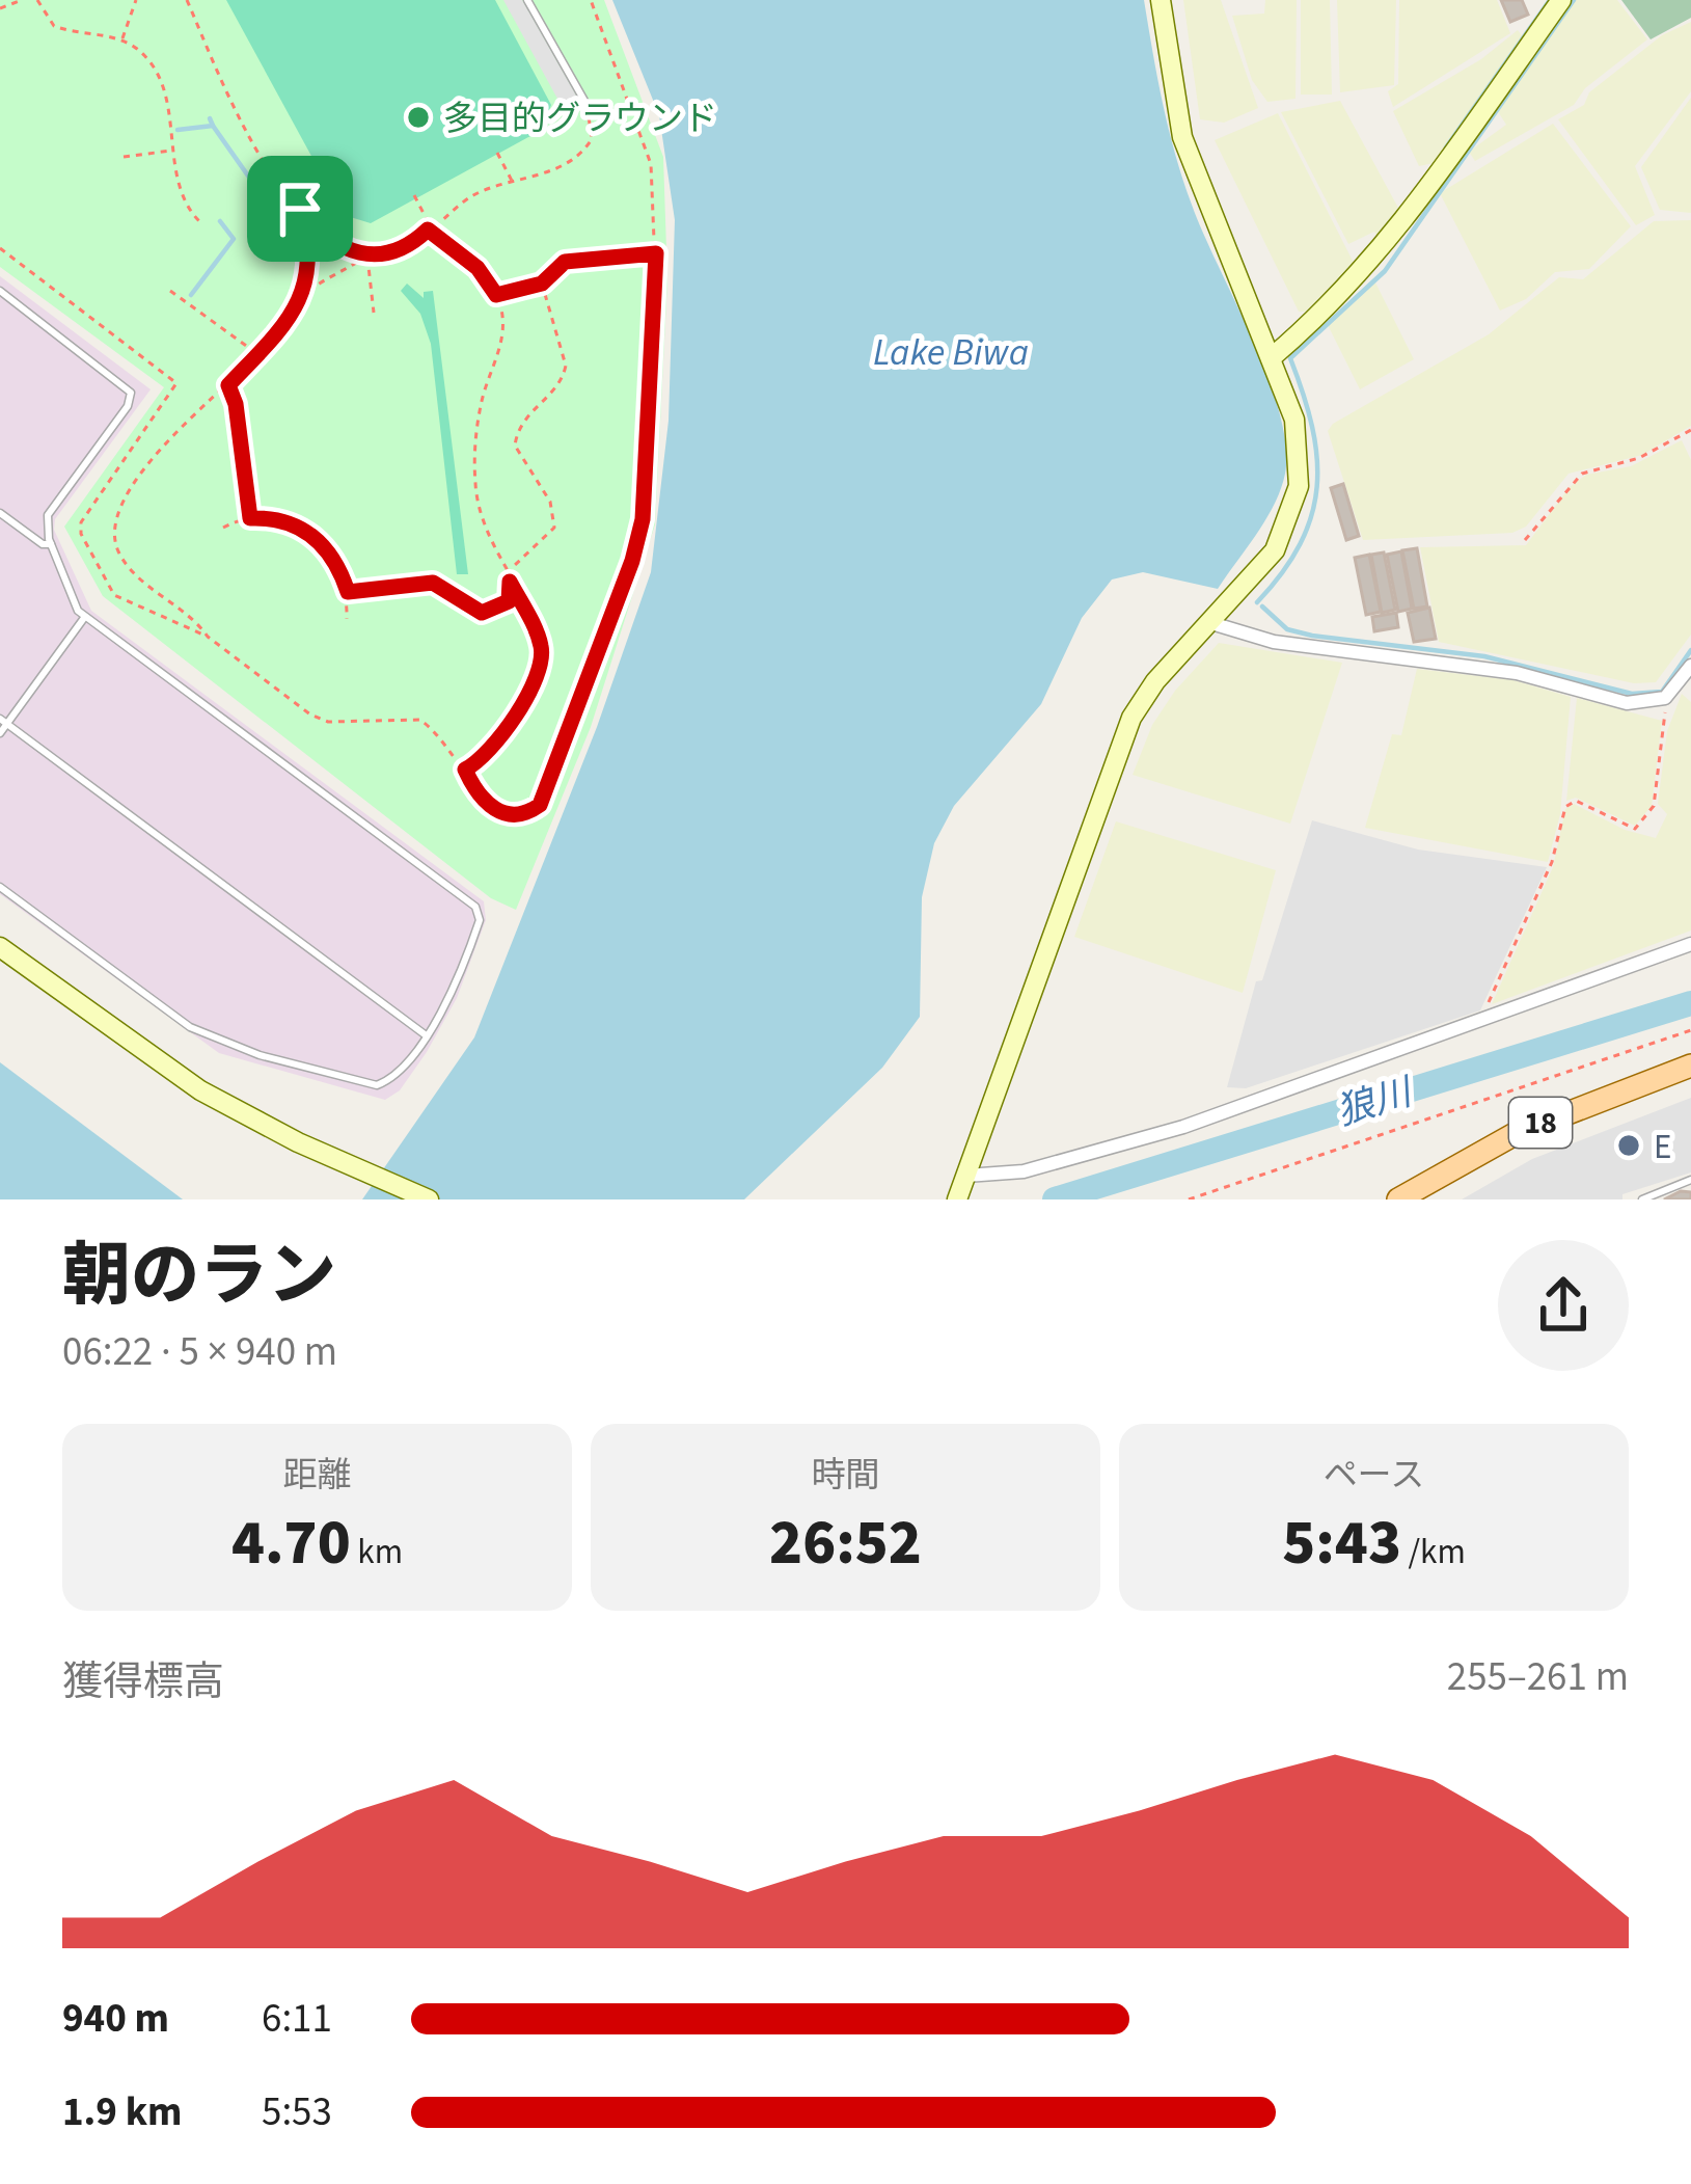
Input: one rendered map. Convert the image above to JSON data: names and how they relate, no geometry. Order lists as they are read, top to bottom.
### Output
{
  "streets": {
    "main road": ["18"]
  },
  "water": ["Lake Biwa", "狼川"],
  "places": ["多目的グラウンド", "E"],
  "page": {
    "heading": ["朝のラン", "06:22 · 5 × 940 m"],
    "stats": [
      ["距離", "4.70 km"],
      ["時間", "26:52"],
      ["ペース", "5:43 /km"]
    ],
    "chart": ["獲得標高", "255–261 m"],
    "list": [
      {
        "name": "940 m",
        "note": "6:11"
      },
      {
        "name": "1.9 km",
        "note": "5:53"
      }
    ]
  }
}
